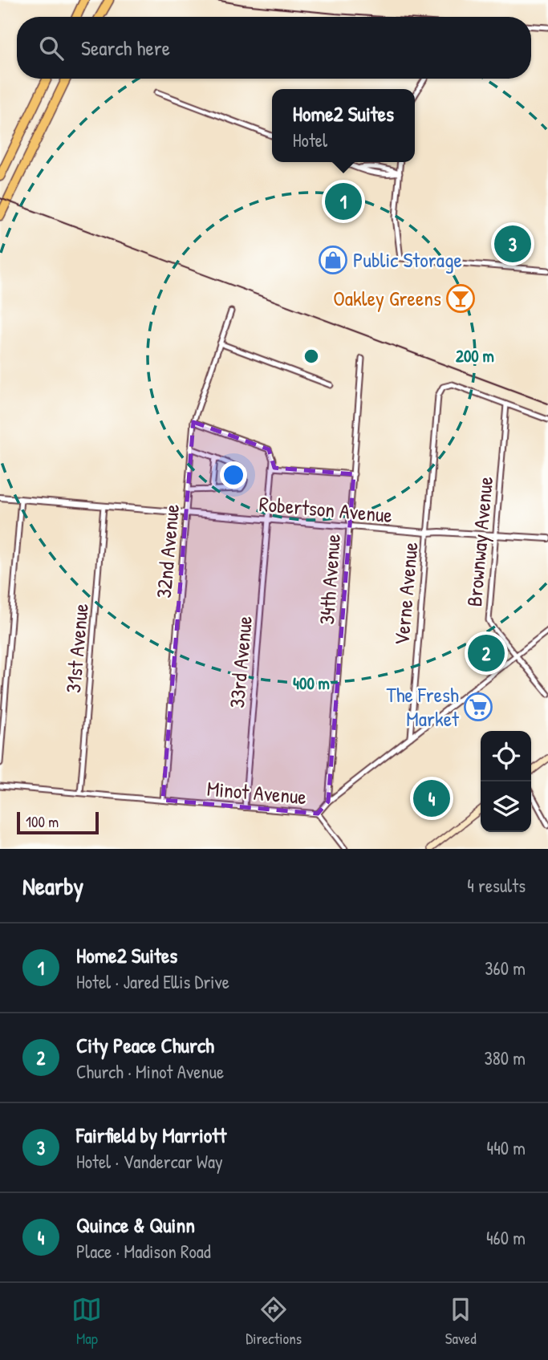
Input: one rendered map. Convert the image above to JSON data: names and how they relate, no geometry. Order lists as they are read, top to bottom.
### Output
{
  "streets": {
    "street": [
      "Robertson Avenue",
      "Brownway Avenue",
      "32nd Avenue",
      "34th Avenue",
      "Verne Avenue",
      "31st Avenue",
      "33rd Avenue",
      "Minot Avenue"
    ]
  },
  "crossings": [
    ["Robertson Avenue", "Brownway Avenue"],
    ["Robertson Avenue", "32nd Avenue"],
    ["Robertson Avenue", "34th Avenue"],
    ["Robertson Avenue", "Verne Avenue"],
    ["Robertson Avenue", "31st Avenue"],
    ["Robertson Avenue", "33rd Avenue"],
    ["Brownway Avenue", "Verne Avenue"],
    ["Brownway Avenue", "Minot Avenue"],
    ["32nd Avenue", "Minot Avenue"],
    ["34th Avenue", "Minot Avenue"],
    ["Verne Avenue", "Minot Avenue"],
    ["31st Avenue", "Minot Avenue"],
    ["33rd Avenue", "Minot Avenue"]
  ],
  "places": {
    "shop": ["Public Storage"],
    "bar": ["Oakley Greens"],
    "supermarket": ["The Fresh Market"]
  },
  "scale_bar": "100 m",
  "page": {
    "search": "Search here",
    "popup": ["Home2 Suites", "Hotel"],
    "pins": [
      "1",
      "3",
      "2",
      "4"
    ],
    "scale": "100 m",
    "heading": ["Nearby", "4 results"],
    "list": [
      {
        "mark": "1",
        "name": "Home2 Suites",
        "note": "Hotel · Jared Ellis Drive",
        "value": "360 m"
      },
      {
        "mark": "2",
        "name": "City Peace Church",
        "note": "Church · Minot Avenue",
        "value": "380 m"
      },
      {
        "mark": "3",
        "name": "Fairfield by Marriott",
        "note": "Hotel · Vandercar Way",
        "value": "440 m"
      },
      {
        "mark": "4",
        "name": "Quince & Quinn",
        "note": "Place · Madison Road",
        "value": "460 m"
      }
    ],
    "nav": ["Map", "Directions", "Saved"]
  },
  "rings": ["200 m", "400 m"]
}
